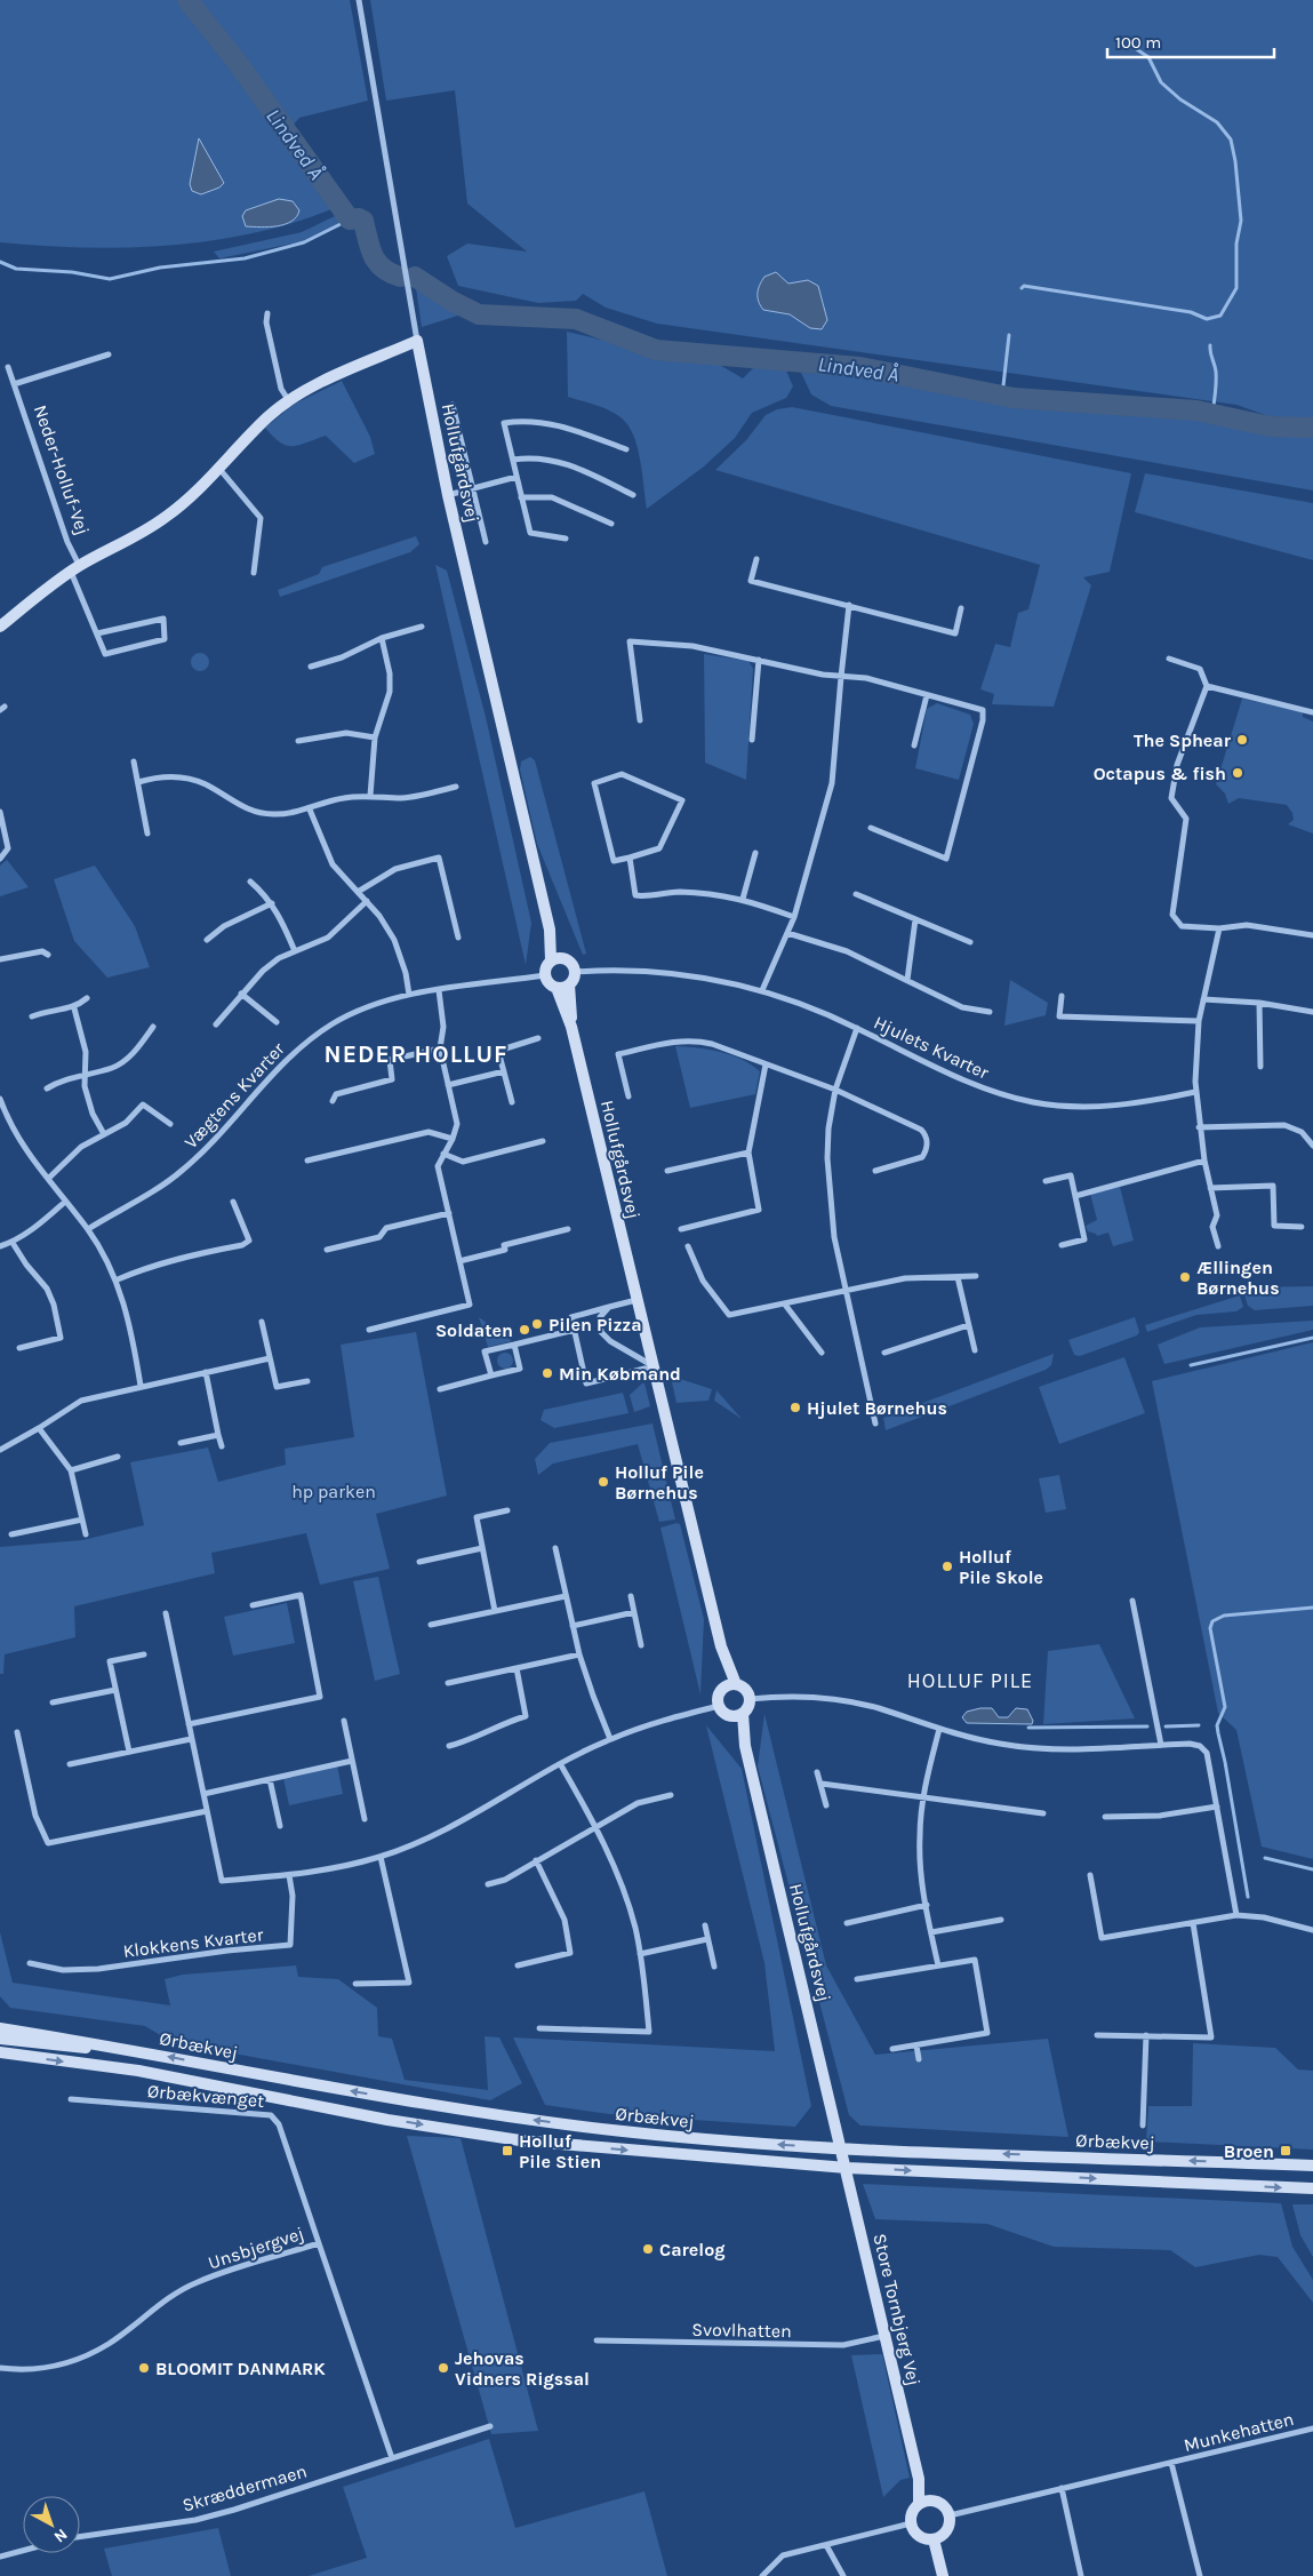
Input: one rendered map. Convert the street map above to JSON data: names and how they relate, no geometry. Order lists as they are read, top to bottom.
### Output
{
  "streets": {
    "street": [
      "Hollufgårdsvej",
      "Neder-Holluf-Vej",
      "Hjulets Kvarter",
      "Vægtens Kvarter",
      "Klokkens Kvarter",
      "Ørbækvej",
      "Ørbækvænget",
      "Unsbjergvej",
      "Store Tornbjerg Vej",
      "Svovlhatten",
      "Munkehatten",
      "Skræddermaen"
    ]
  },
  "crossings": [
    ["Hollufgårdsvej", "Neder-Holluf-Vej"],
    ["Hollufgårdsvej", "Hjulets Kvarter"],
    ["Hollufgårdsvej", "Vægtens Kvarter"],
    ["Hollufgårdsvej", "Ørbækvej"],
    ["Hollufgårdsvej", "Store Tornbjerg Vej"],
    ["Hjulets Kvarter", "Vægtens Kvarter"],
    ["Ørbækvej", "Store Tornbjerg Vej"],
    ["Ørbækvænget", "Unsbjergvej"],
    ["Unsbjergvej", "Skræddermaen"],
    ["Store Tornbjerg Vej", "Svovlhatten"],
    ["Store Tornbjerg Vej", "Munkehatten"]
  ],
  "districts": ["NEDER HOLLUF", "HOLLUF PILE"],
  "water": ["Lindved Å"],
  "parks": ["hp parken"],
  "places": {
    "other": [
      "The Sphear",
      "Octapus & fish",
      "Ællingen Børnehus",
      "Pilen Pizza",
      "Soldaten",
      "Min Købmand",
      "Hjulet Børnehus",
      "Holluf Pile Børnehus",
      "Holluf Pile Skole",
      "Carelog",
      "BLOOMIT DANMARK",
      "Jehovas Vidners Rigssal"
    ],
    "transit": ["Holluf Pile Stien", "Broen"]
  },
  "scale_bar": "100 m",
  "north": "bottom right"
}
